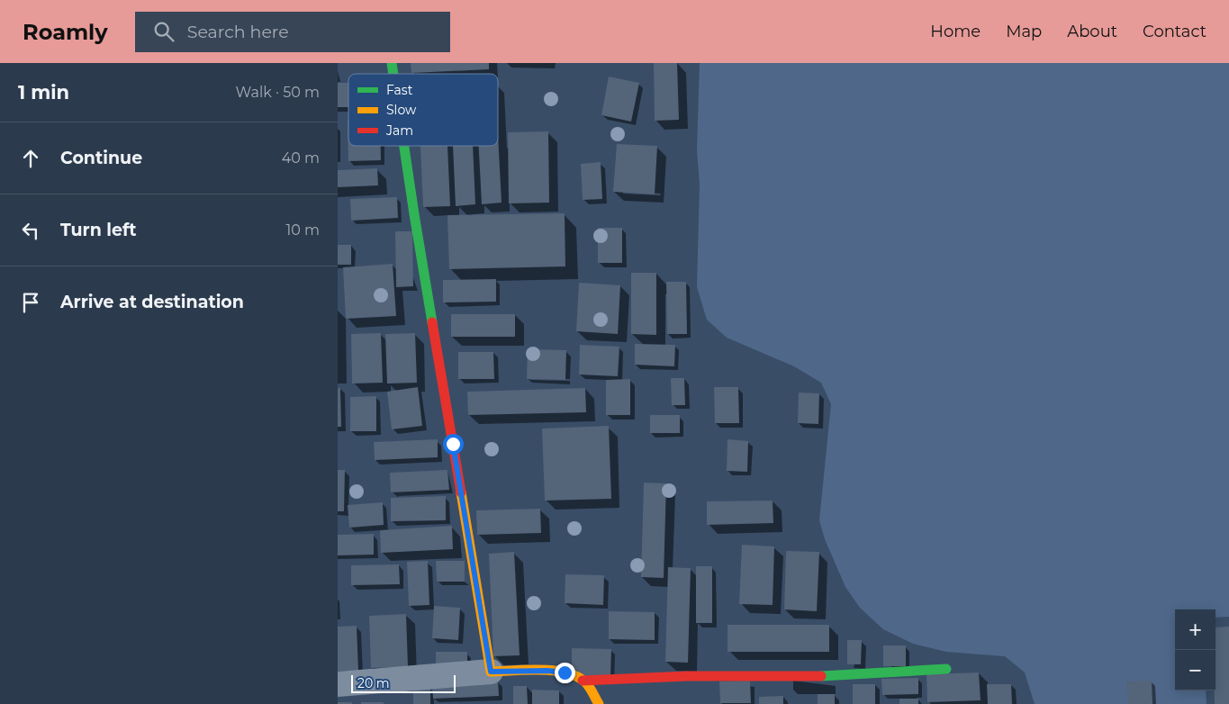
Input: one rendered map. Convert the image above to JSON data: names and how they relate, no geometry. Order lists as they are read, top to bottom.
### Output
{
  "legend": ["Fast", "Slow", "Jam"],
  "scale_bar": "20 m",
  "page": {
    "header": "Roamly",
    "search": "Search here",
    "nav": [
      "Home",
      "Map",
      "About",
      "Contact"
    ],
    "heading": ["1 min", "Walk · 50 m"],
    "list": [
      ["Continue", "40 m"],
      ["Turn left", "10 m"],
      "Arrive at destination"
    ],
    "map_buttons": ["+", "−"],
    "scale": "20 m"
  }
}
